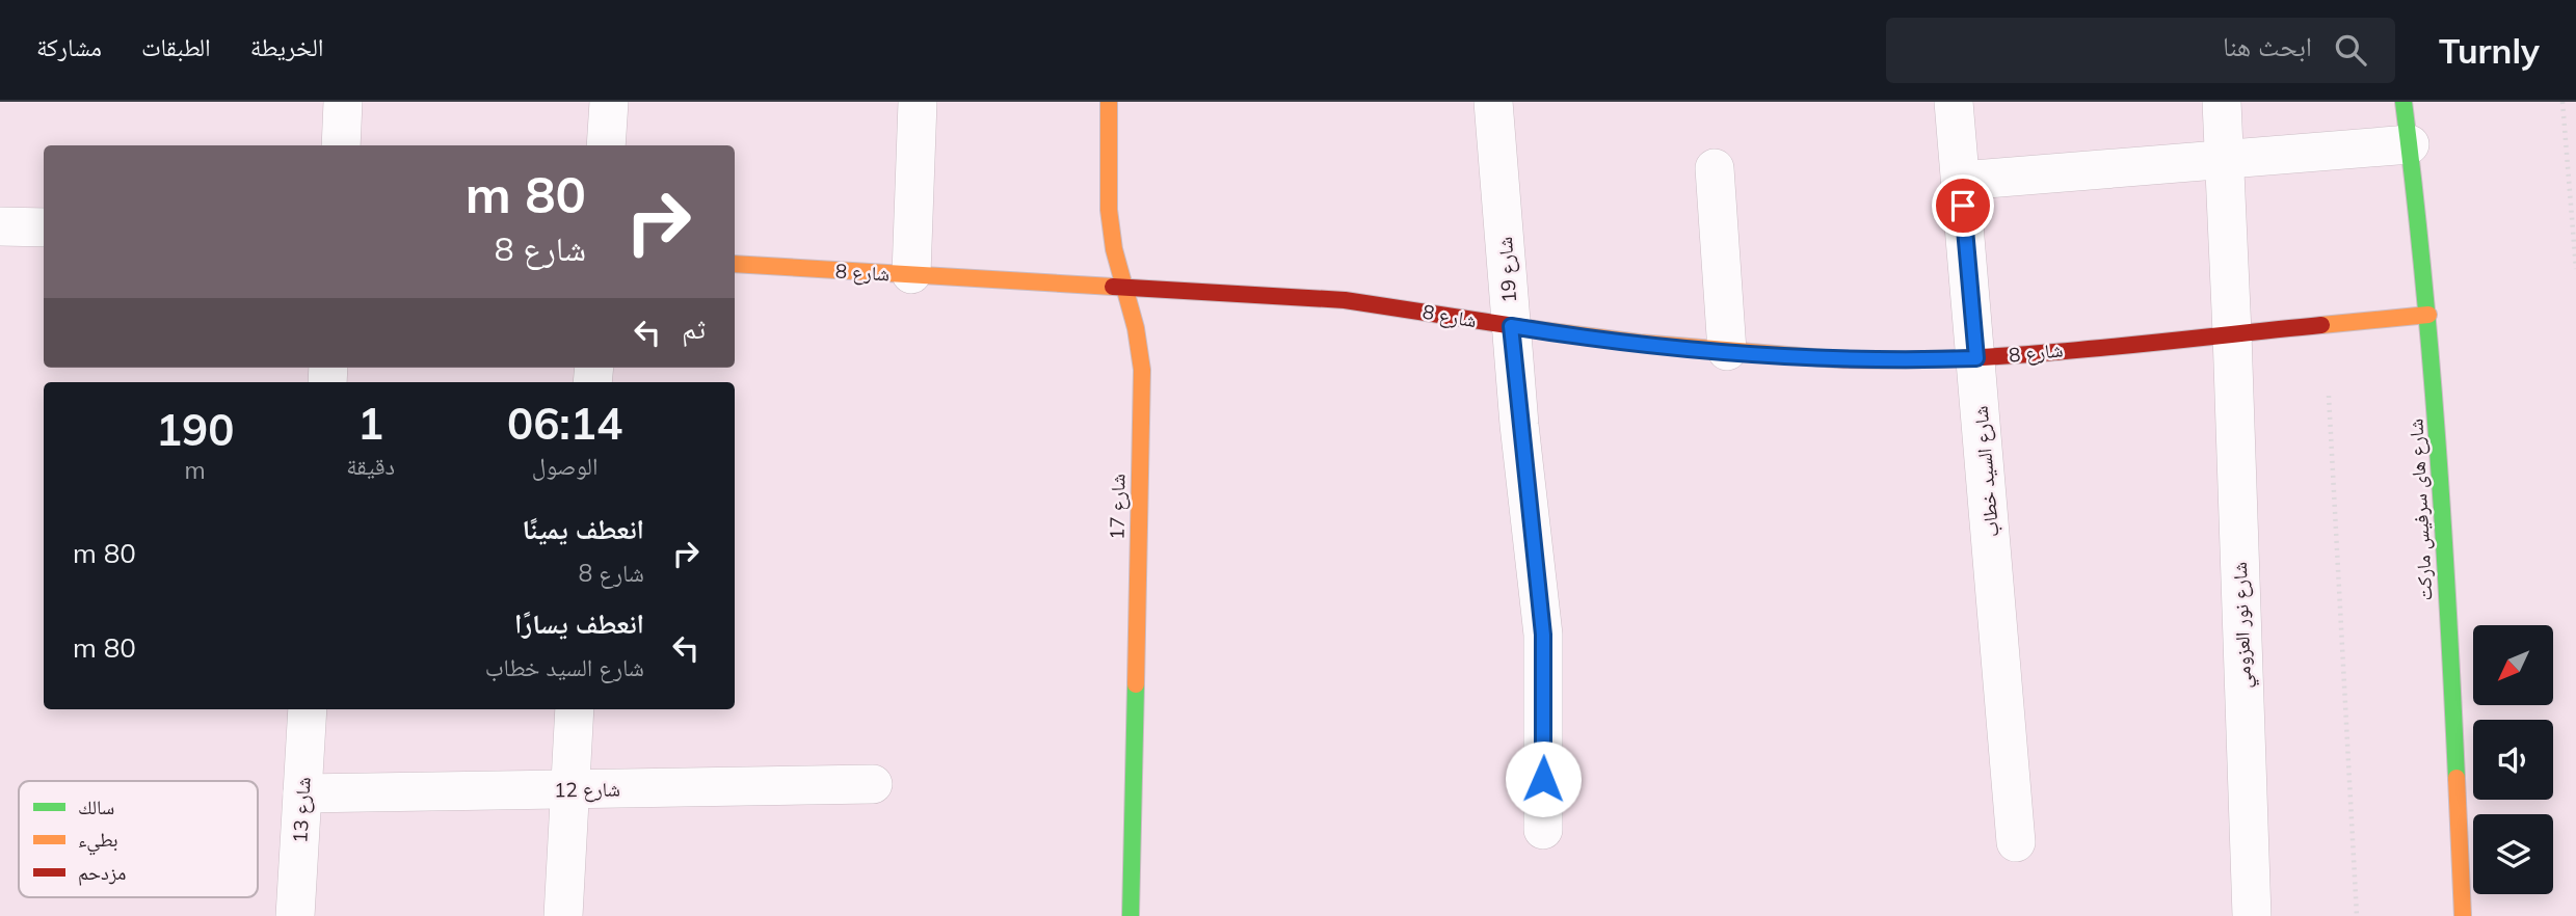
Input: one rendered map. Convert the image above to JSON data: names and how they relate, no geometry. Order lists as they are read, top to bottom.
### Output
{
  "streets": {
    "street": [
      "شارع 19",
      "شارع 8",
      "شارع السيد خطاب",
      "شارع 17",
      "شارع هاى سرفيس ماركت",
      "شارع نور العزومي",
      "شارع 12",
      "شارع 13"
    ]
  },
  "crossings": [
    ["شارع 19", "شارع 8"],
    ["شارع 8", "شارع السيد خطاب"],
    ["شارع 8", "شارع 17"],
    ["شارع 8", "شارع هاى سرفيس ماركت"],
    ["شارع 8", "شارع نور العزومي"],
    ["شارع 12", "شارع 13"]
  ],
  "legend": ["سالك", "بطيء", "مزدحم"],
  "north": "bottom left",
  "page": {
    "header": "Turnly",
    "search": "ابحث هنا",
    "nav": ["الخريطة", "الطبقات", "مشاركة"],
    "turn": ["80 m", "شارع 8"],
    "then": "ثم",
    "eta": [
      "06:14",
      "الوصول",
      "1",
      "دقيقة",
      "190",
      "m"
    ],
    "list": [
      {
        "name": "انعطف يمينًا",
        "note": "شارع 8",
        "value": "80 m"
      },
      {
        "name": "انعطف يسارًا",
        "note": "شارع السيد خطاب",
        "value": "80 m"
      }
    ]
  }
}
